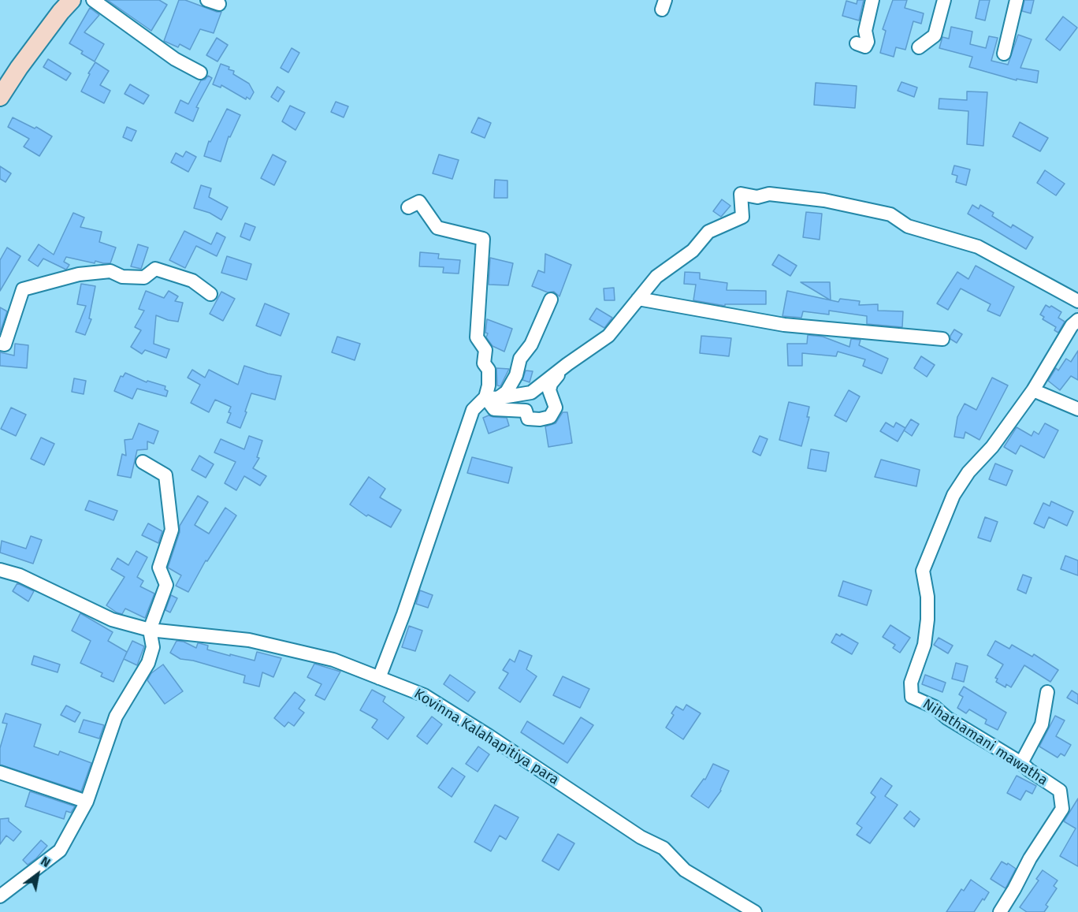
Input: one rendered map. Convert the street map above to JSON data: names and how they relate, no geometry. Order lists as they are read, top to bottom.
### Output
{
  "streets": {
    "street": ["Kovinna Kalahapitiya para", "Nihathamani mawatha"]
  },
  "north": "top right"
}
